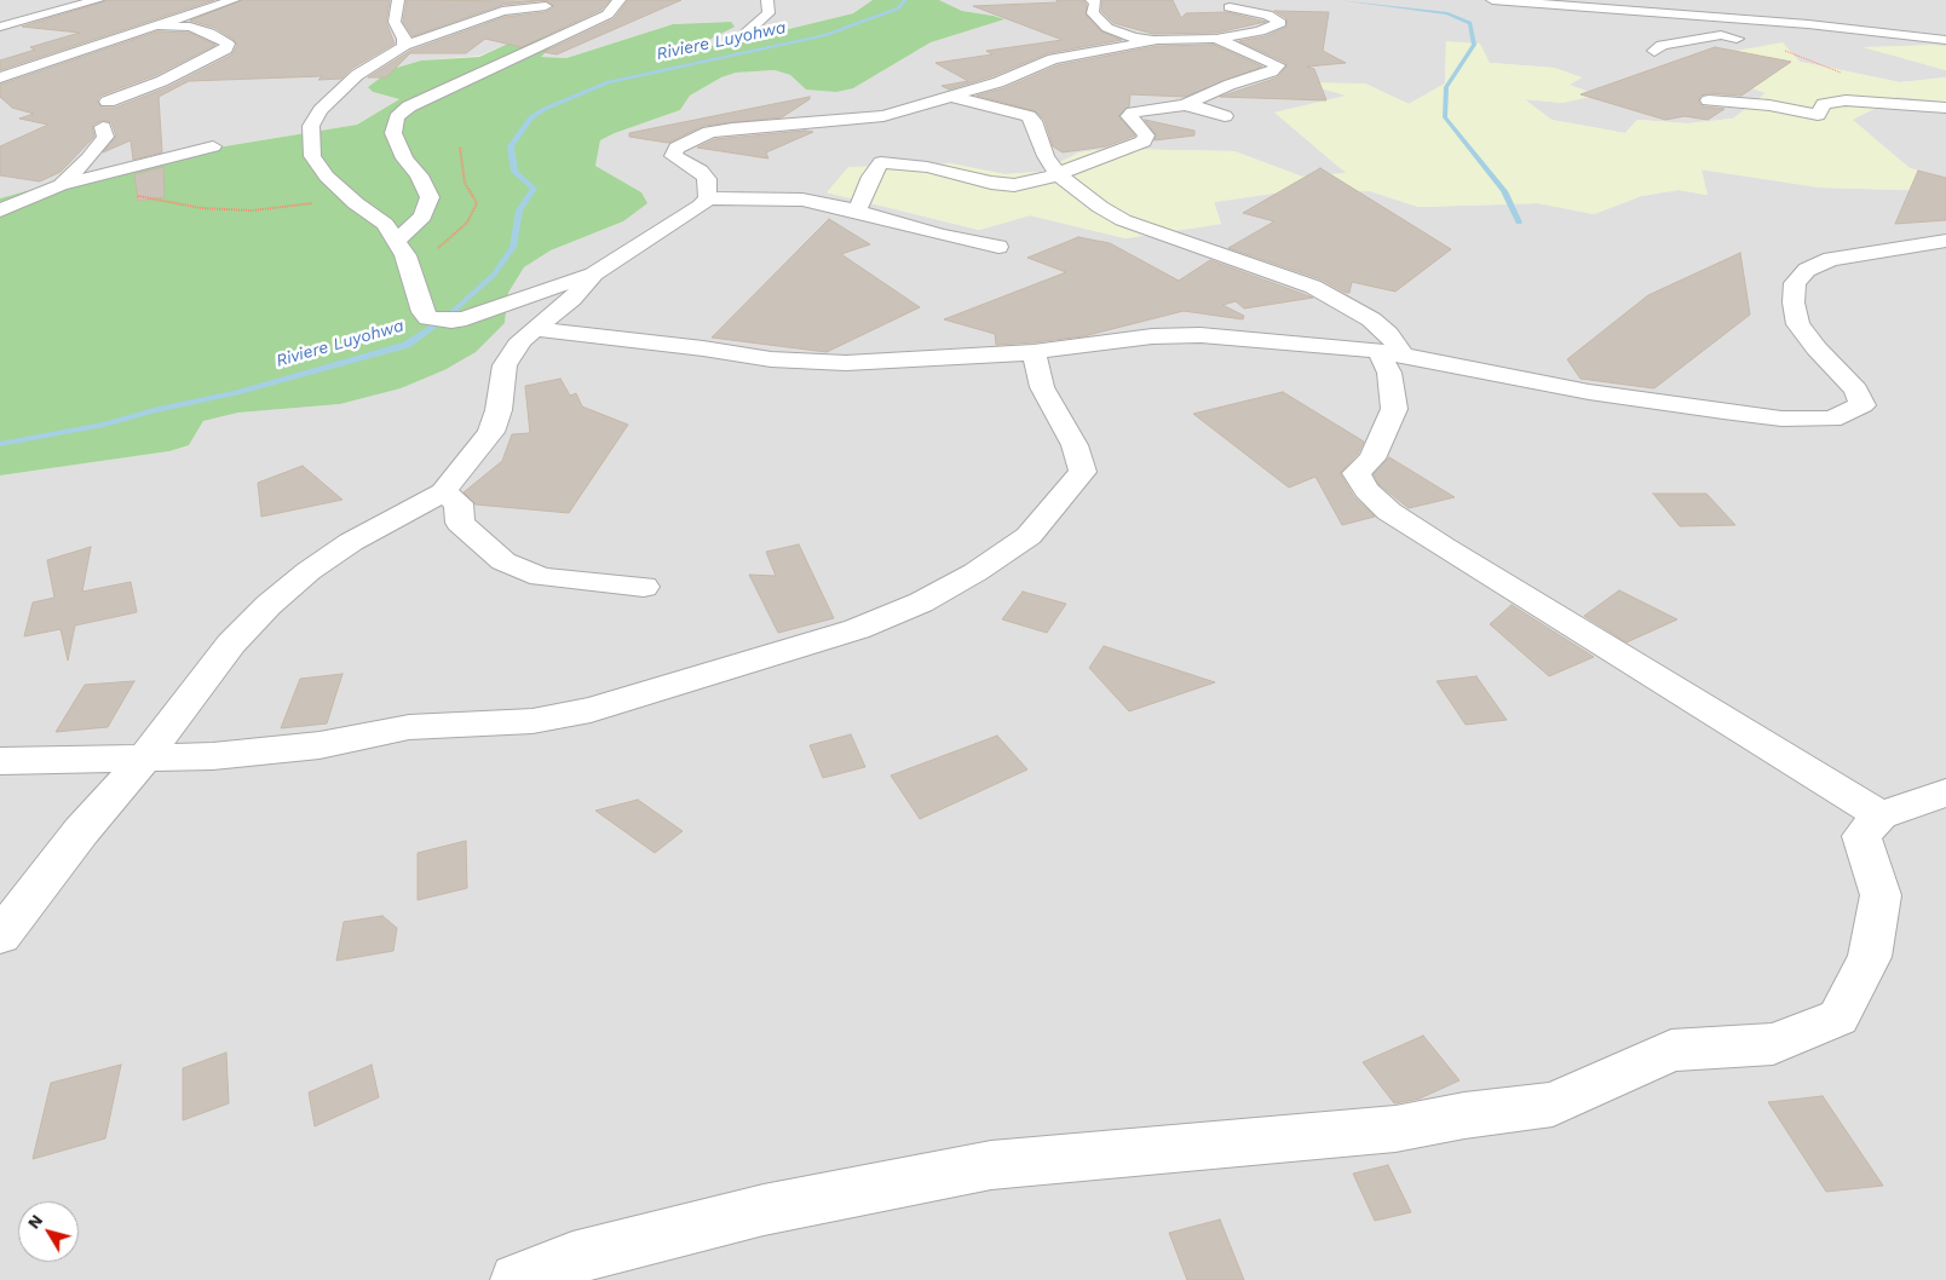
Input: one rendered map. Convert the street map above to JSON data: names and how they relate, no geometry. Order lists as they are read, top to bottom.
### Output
{
  "water": ["Riviere Luyohwa"],
  "north": "top left"
}
